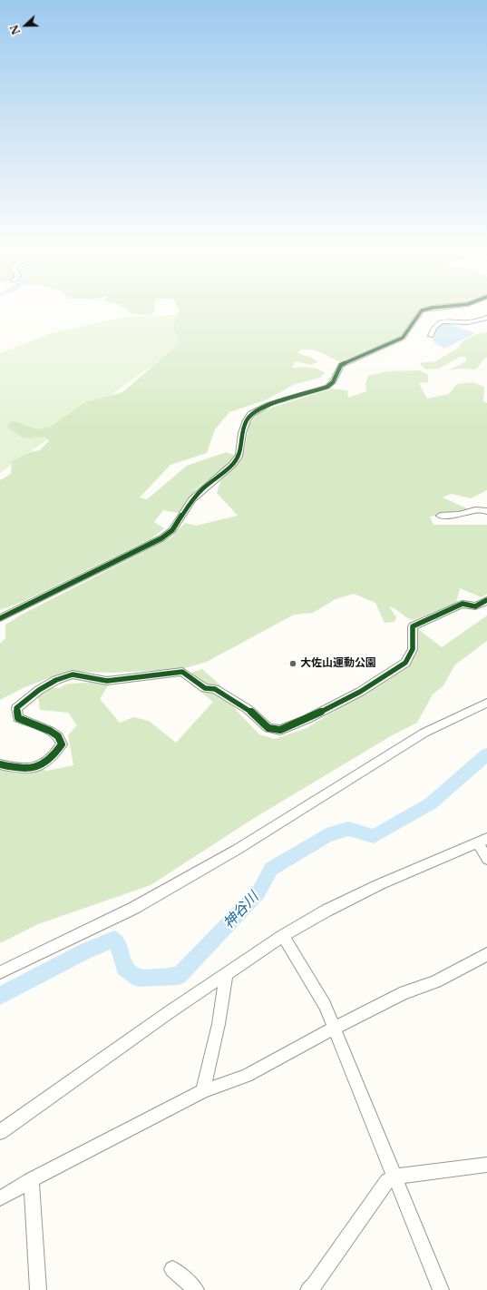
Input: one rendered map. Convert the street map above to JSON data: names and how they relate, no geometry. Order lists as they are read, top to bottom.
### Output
{
  "water": ["神谷川"],
  "places": ["大佐山運動公園"],
  "north": "left"
}
